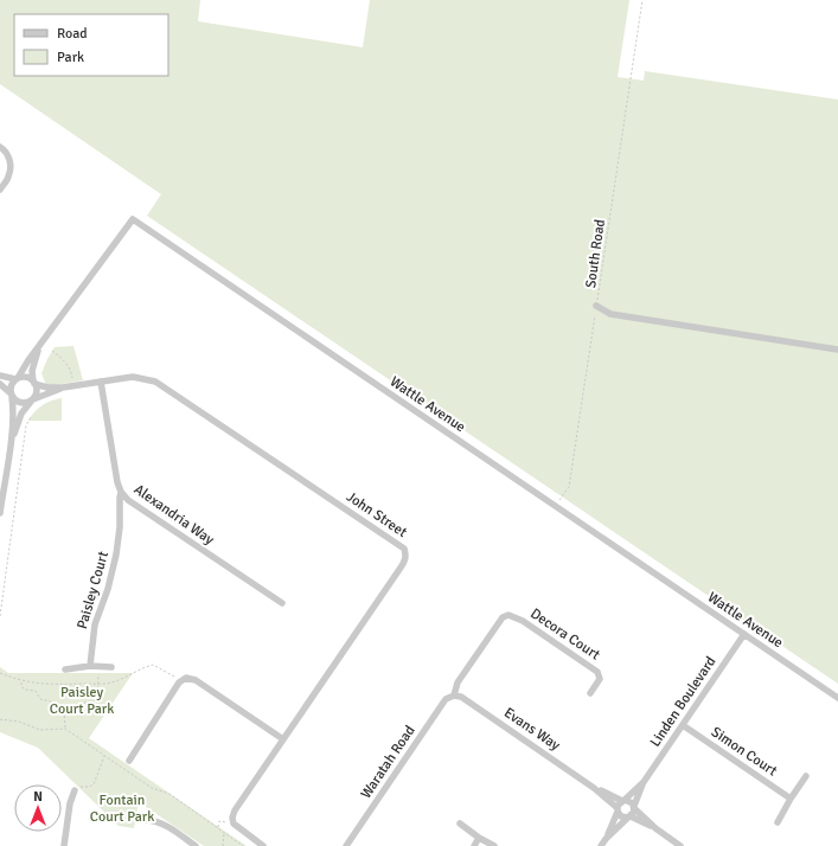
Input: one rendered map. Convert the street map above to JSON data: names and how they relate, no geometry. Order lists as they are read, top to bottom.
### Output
{
  "streets": {
    "street": [
      "Wattle Avenue",
      "Alexandria Way",
      "John Street",
      "Paisley Court",
      "Decora Court",
      "Linden Boulevard",
      "Evans Way",
      "Simon Court",
      "Waratah Road"
    ],
    "path": ["South Road"]
  },
  "crossings": [
    ["South Road", "Wattle Avenue"],
    ["Wattle Avenue", "John Street"],
    ["Wattle Avenue", "Linden Boulevard"],
    ["Alexandria Way", "John Street"],
    ["Alexandria Way", "Paisley Court"],
    ["Decora Court", "Evans Way"],
    ["Decora Court", "Waratah Road"],
    ["Linden Boulevard", "Simon Court"],
    ["Evans Way", "Waratah Road"]
  ],
  "parks": ["Paisley Court Park", "Fontain Court Park"],
  "legend": ["Road", "Park"],
  "north": "top"
}
